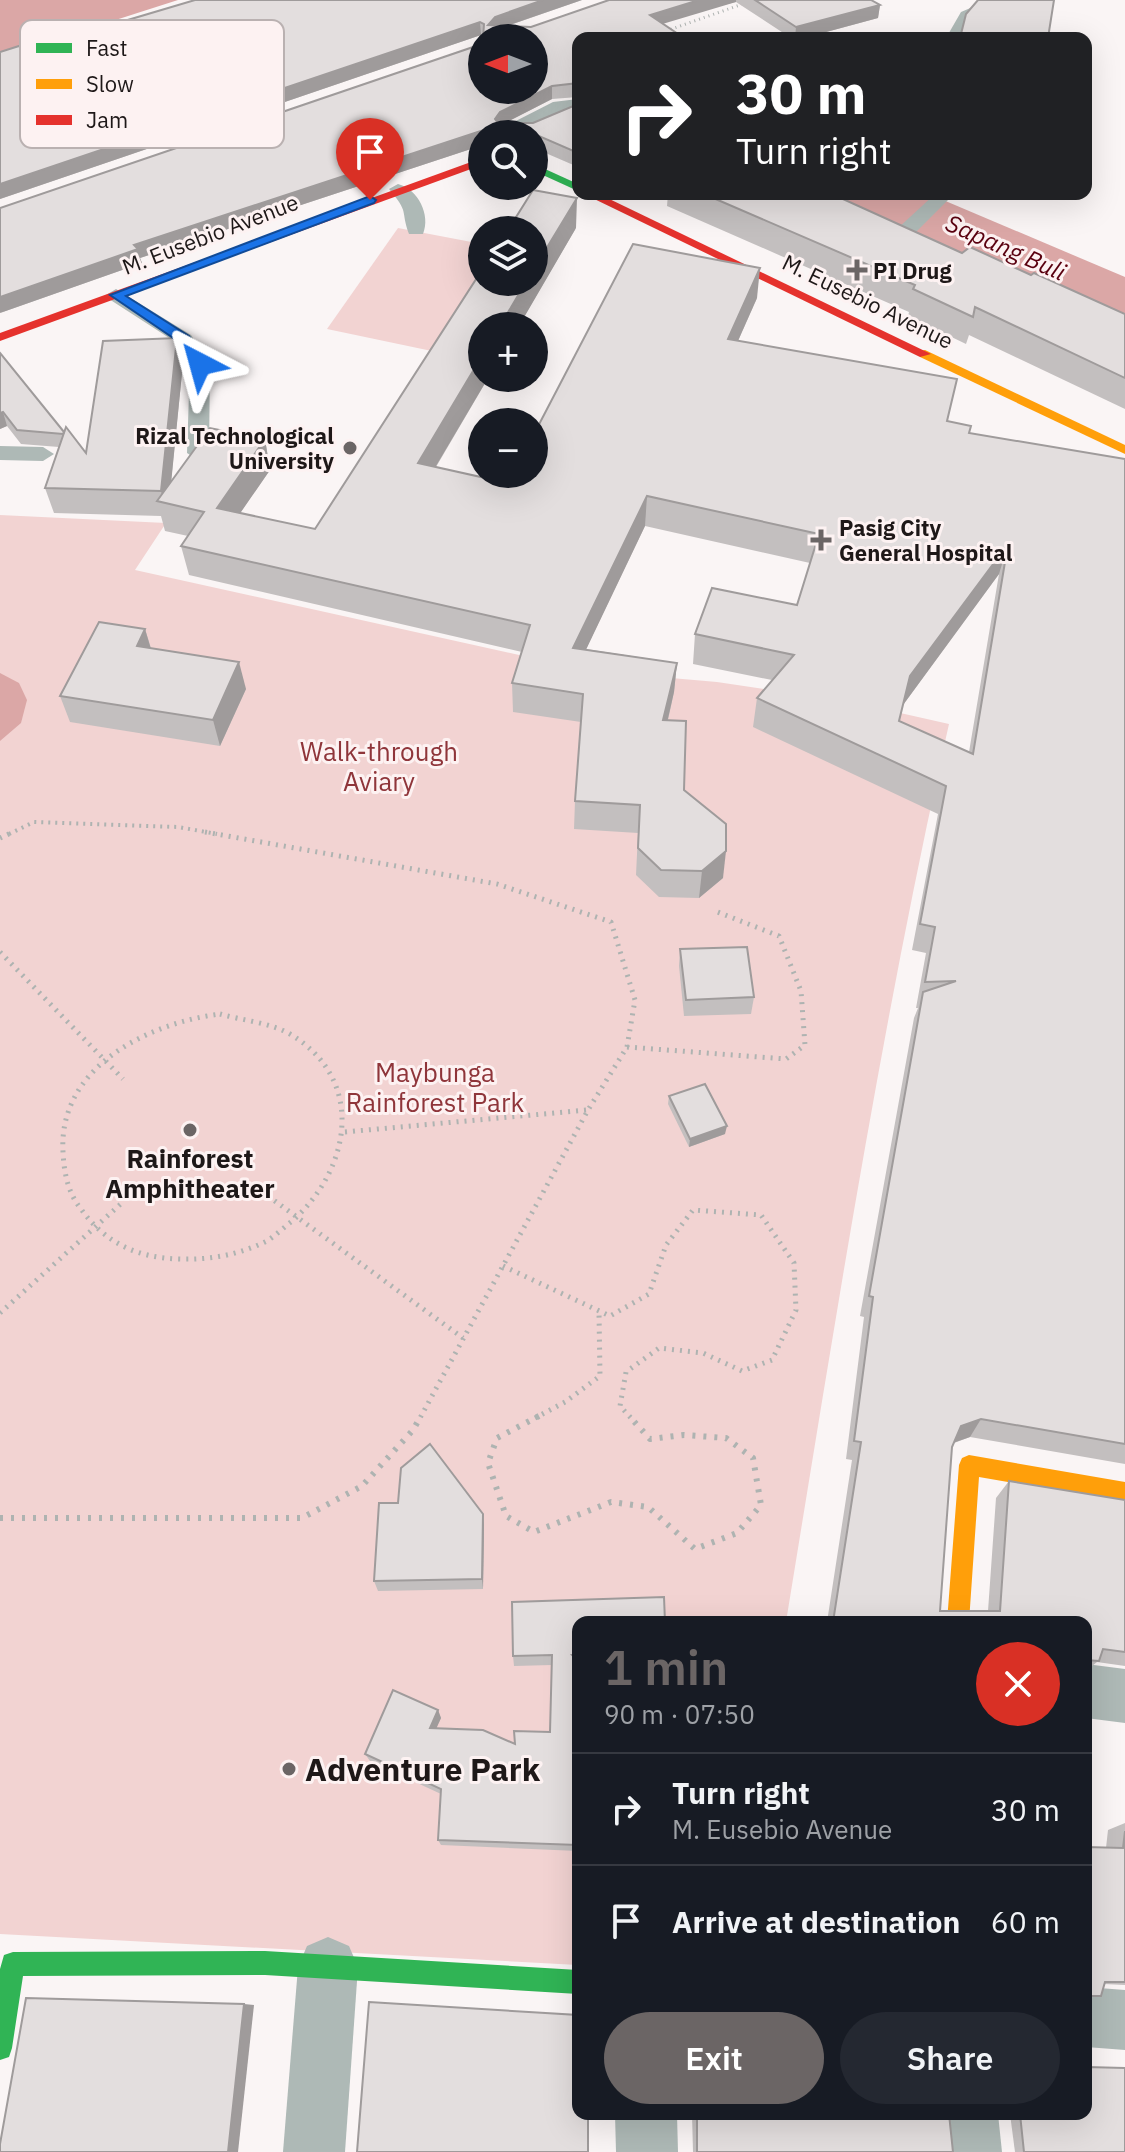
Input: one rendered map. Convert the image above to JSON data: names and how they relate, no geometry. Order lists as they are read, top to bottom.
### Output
{
  "streets": {
    "street": ["M. Eusebio Avenue"]
  },
  "water": ["Sapang Buli"],
  "parks": ["Walk-through Aviary", "Maybunga Rainforest Park"],
  "places": {
    "health": ["PI Drug", "Pasig City General Hospital"],
    "other": ["Rizal Technological University", "Rainforest Amphitheater", "Adventure Park"]
  },
  "legend": ["Fast", "Slow", "Jam"],
  "north": "left",
  "page": {
    "map_buttons": ["+", "−"],
    "turn": ["30 m", "Turn right"],
    "heading": ["1 min", "90 m · 07:50"],
    "list": [
      {
        "name": "Turn right",
        "note": "M. Eusebio Avenue",
        "value": "30 m"
      },
      {
        "name": "Arrive at destination",
        "value": "60 m"
      }
    ],
    "buttons": ["Exit", "Share"]
  }
}
